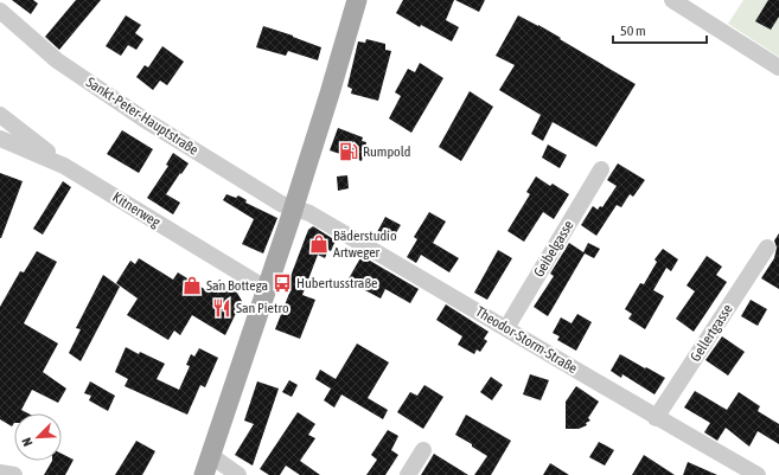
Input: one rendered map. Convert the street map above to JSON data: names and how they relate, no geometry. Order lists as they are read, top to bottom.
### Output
{
  "streets": {
    "street": [
      "Sankt-Peter-Hauptstraße",
      "Kitnerweg",
      "Geibelgasse",
      "Gellertgasse",
      "Theodor-Storm-Straße"
    ]
  },
  "crossings": [
    ["Sankt-Peter-Hauptstraße", "Theodor-Storm-Straße"],
    ["Geibelgasse", "Theodor-Storm-Straße"],
    ["Gellertgasse", "Theodor-Storm-Straße"]
  ],
  "places": {
    "fuel station": ["Rumpold"],
    "shop": ["Bäderstudio Artweger", "San Bottega"],
    "bus stop": ["Hubertusstraße"],
    "restaurant": ["San Pietro"]
  },
  "scale_bar": "50 m",
  "north": "bottom left"
}
